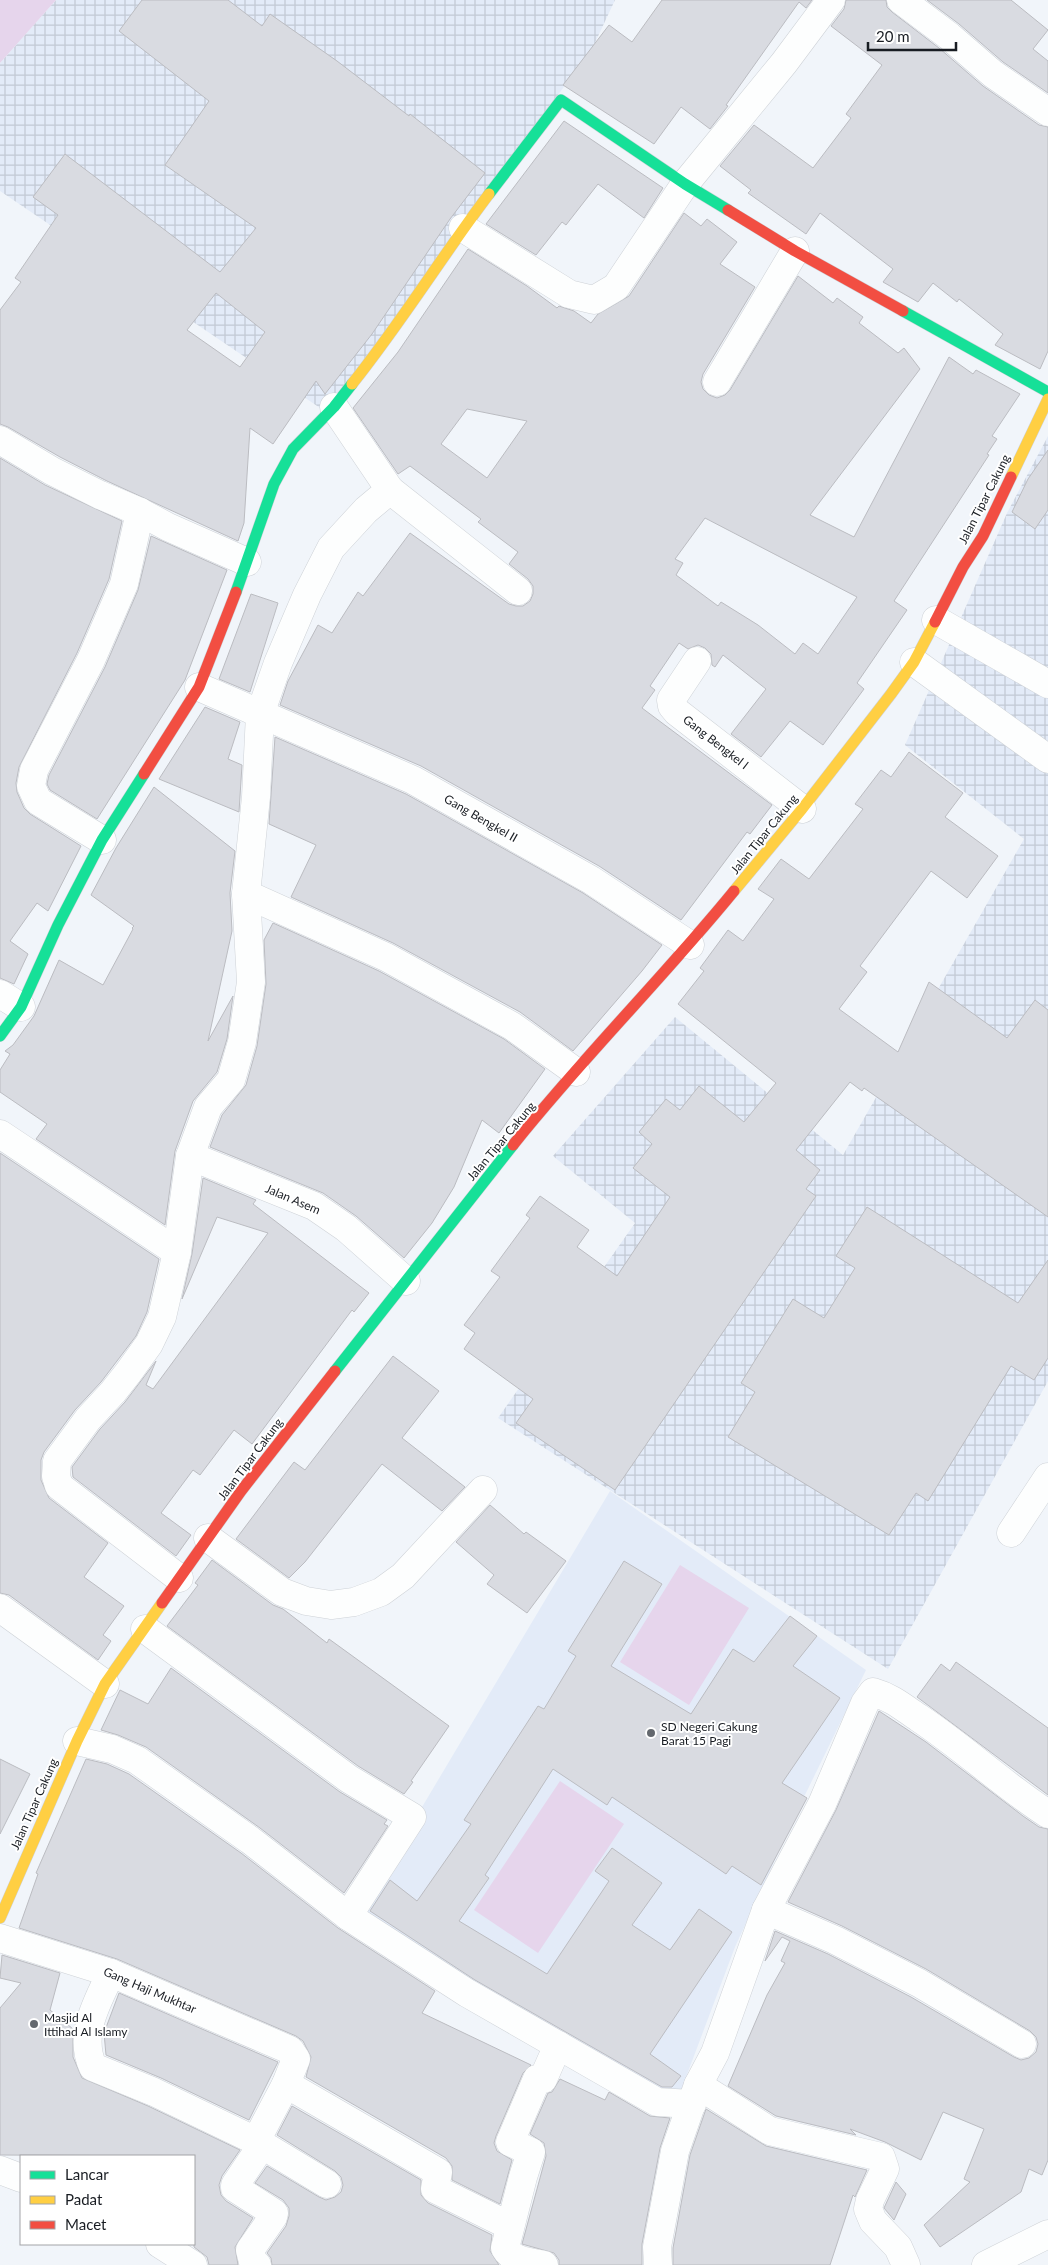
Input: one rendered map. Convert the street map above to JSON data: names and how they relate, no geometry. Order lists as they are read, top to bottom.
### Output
{
  "streets": {
    "street": [
      "Jalan Tipar Cakung",
      "Gang Bengkel I",
      "Gang Bengkel II",
      "Jalan Asem",
      "Gang Haji Mukhtar"
    ]
  },
  "crossings": [
    ["Jalan Tipar Cakung", "Gang Bengkel I"],
    ["Jalan Tipar Cakung", "Gang Bengkel II"],
    ["Jalan Tipar Cakung", "Jalan Asem"]
  ],
  "places": ["SD Negeri Cakung Barat 15 Pagi", "Masjid Al Ittihad Al Islamy"],
  "legend": ["Lancar", "Padat", "Macet"],
  "scale_bar": "20 m"
}
